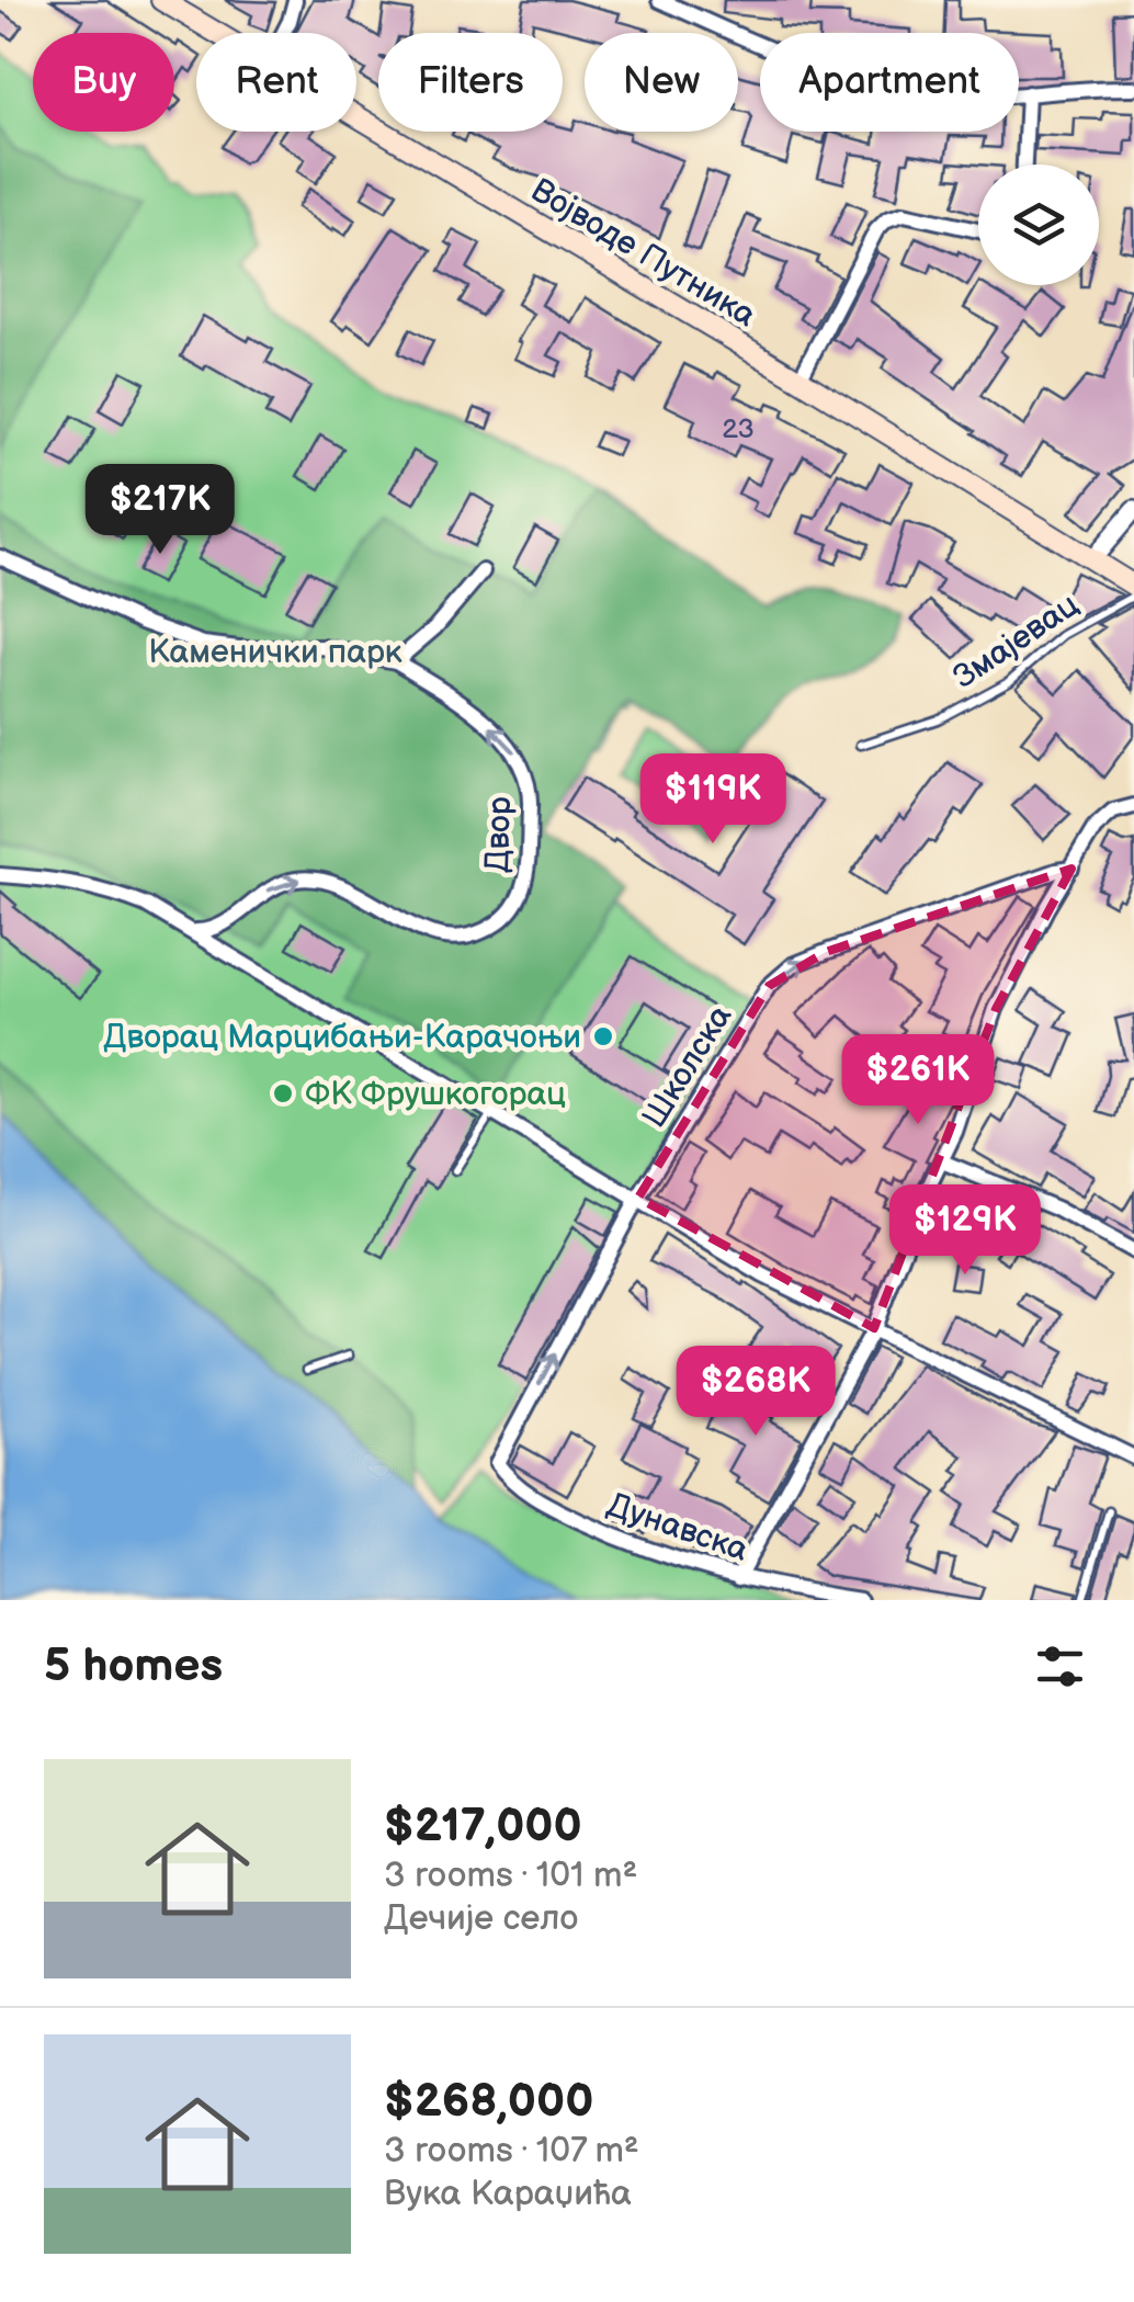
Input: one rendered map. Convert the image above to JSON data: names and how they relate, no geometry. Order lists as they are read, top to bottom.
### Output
{
  "streets": {
    "main road": ["Војводе Путника"],
    "street": ["Двор", "Школска", "Дунавска"],
    "lane": ["Змајевац"]
  },
  "crossings": [
    ["Школска", "Дунавска"]
  ],
  "one_way": ["Школска"],
  "parks": ["Каменички парк"],
  "places": ["Дворац Марцибањи-Карачоњи", "ФК Фрушкогорац"],
  "house_numbers": ["23"],
  "page": {
    "chip": [
      "Buy",
      "Rent",
      "Filters",
      "New",
      "Apartment"
    ],
    "price": [
      "$217K",
      "$119K",
      "$261K",
      "$129K",
      "$268K"
    ],
    "heading": "5 homes",
    "list": [
      {
        "name": "$217,000",
        "note": "3 rooms · 101 m² · Дечије село"
      },
      {
        "name": "$268,000",
        "note": "3 rooms · 107 m² · Вука Караџића"
      }
    ]
  }
}
